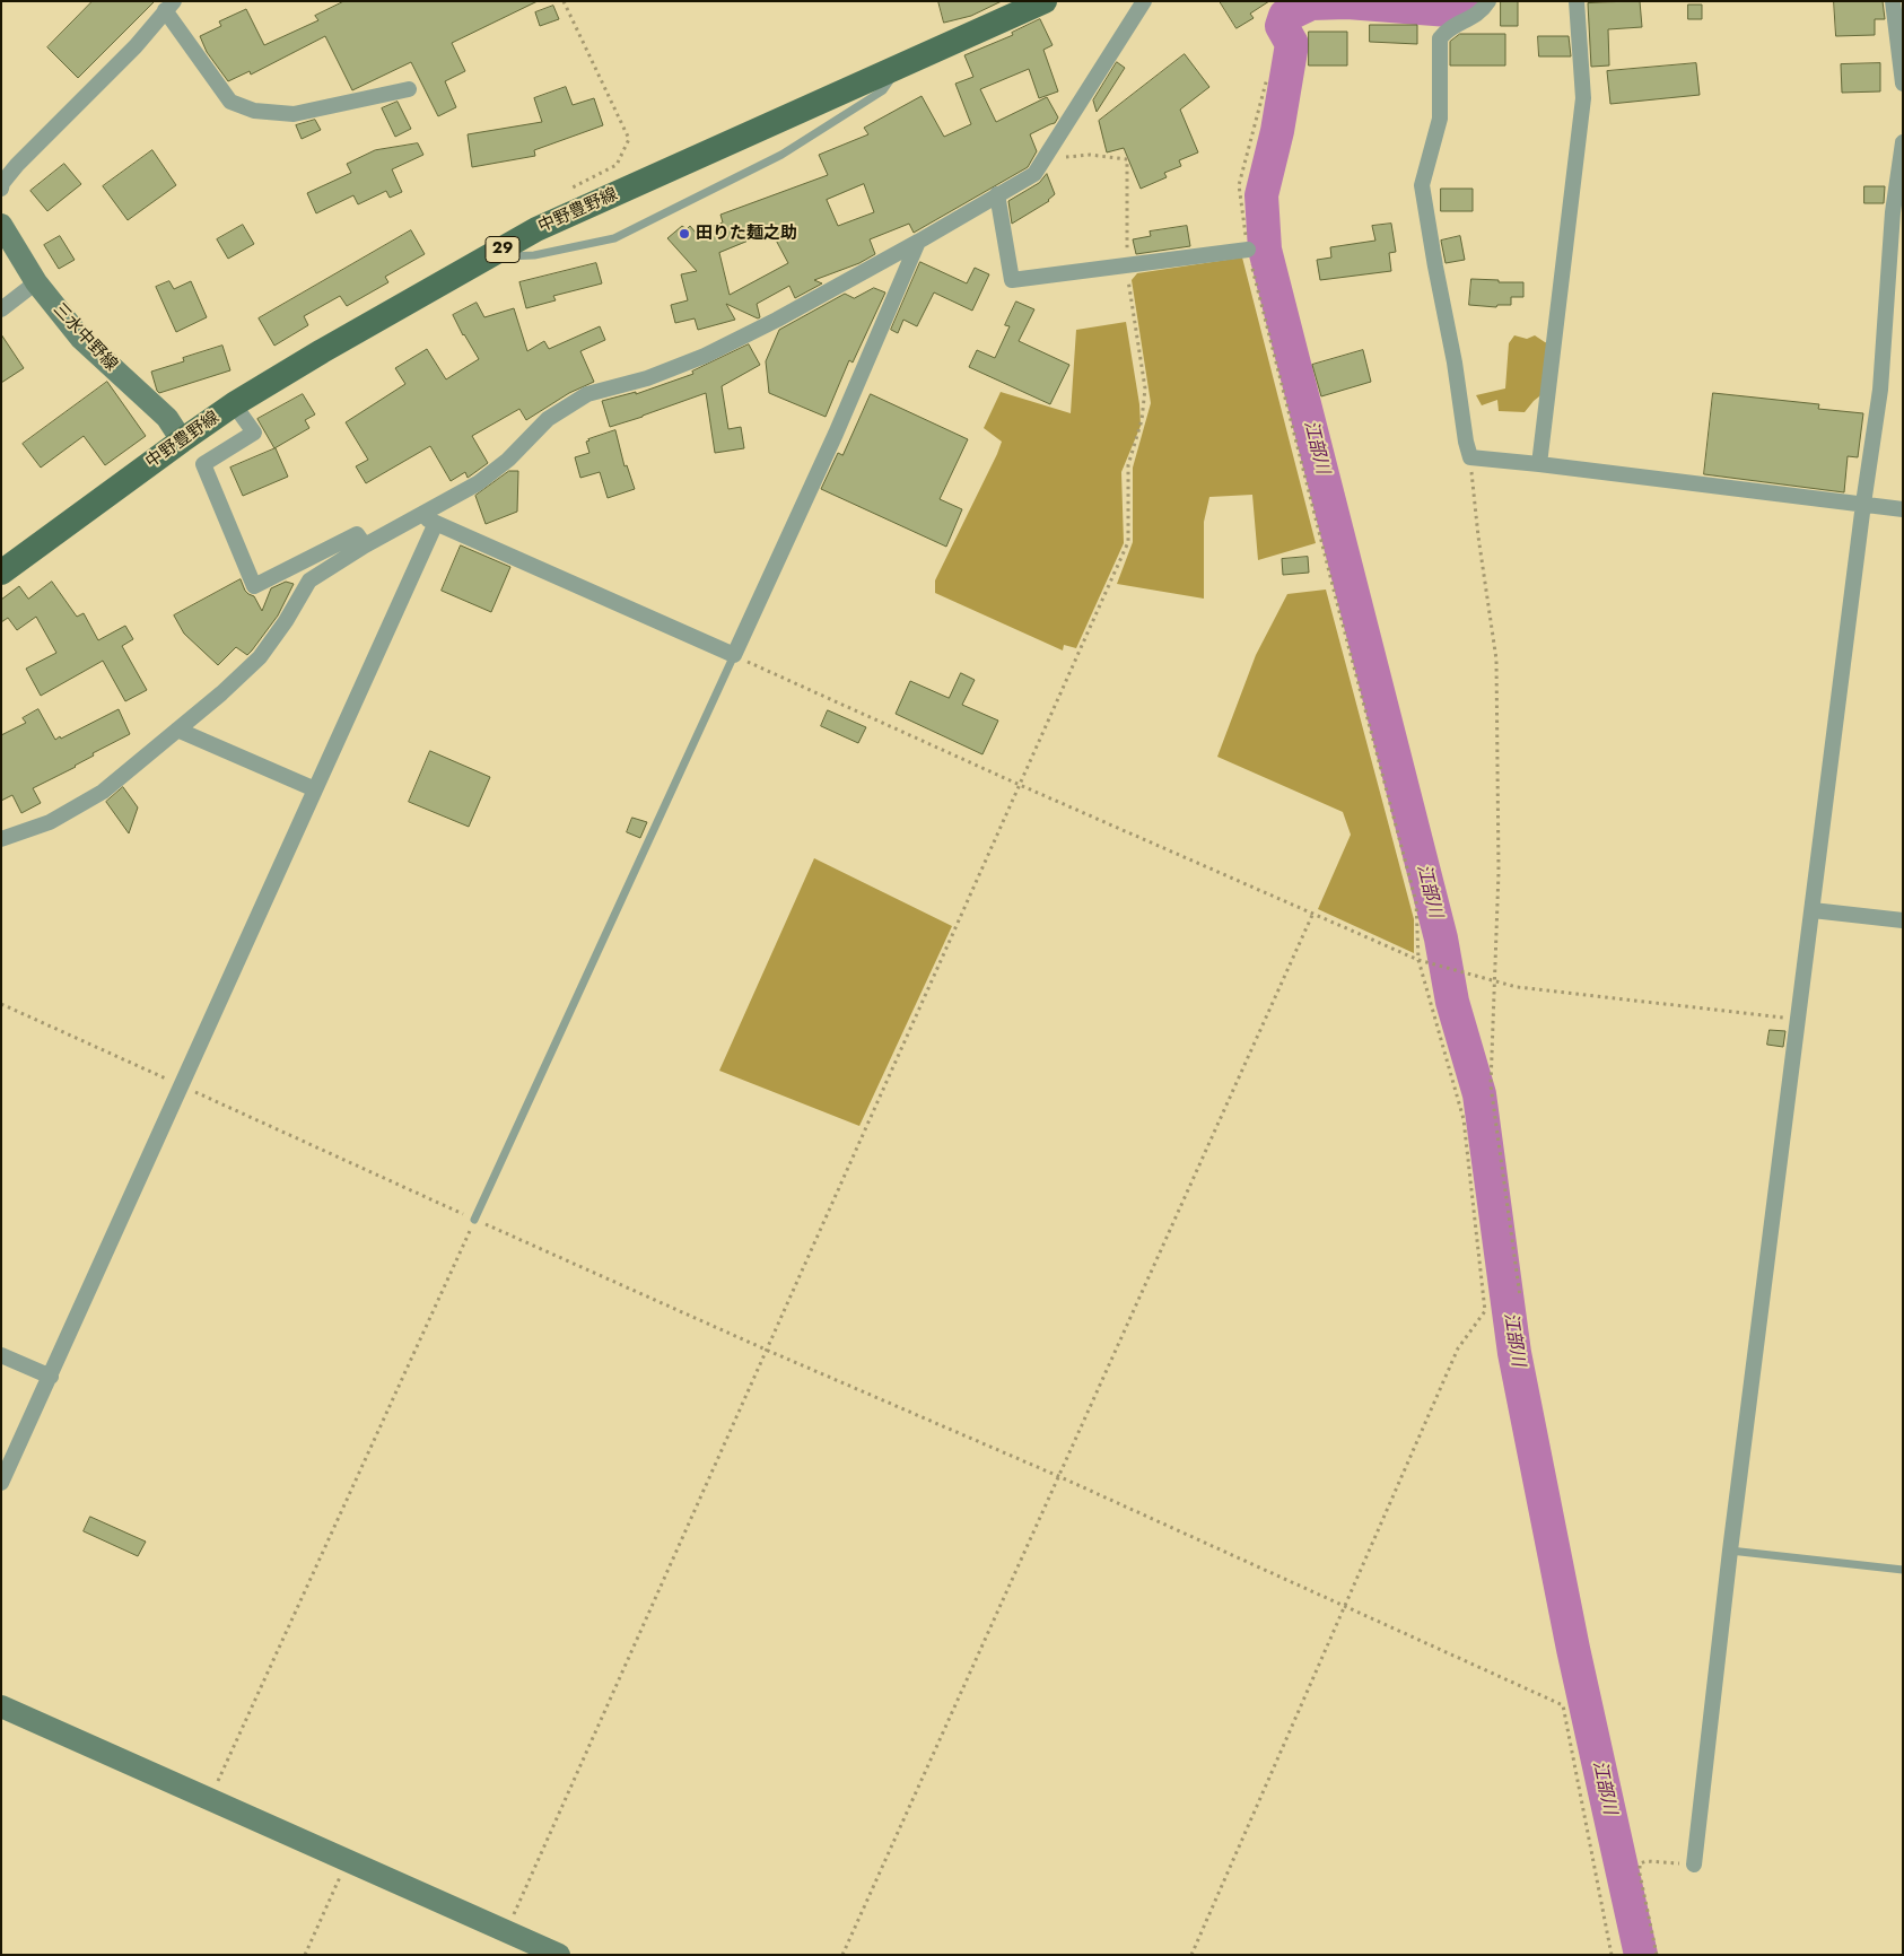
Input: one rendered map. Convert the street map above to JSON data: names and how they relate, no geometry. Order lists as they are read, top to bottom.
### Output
{
  "streets": {
    "main road": ["中野豊野線", "29"],
    "street": ["三水中野線"]
  },
  "crossings": [
    ["中野豊野線", "三水中野線"]
  ],
  "water": ["江部川"],
  "places": ["田りた麺之助"]
}
